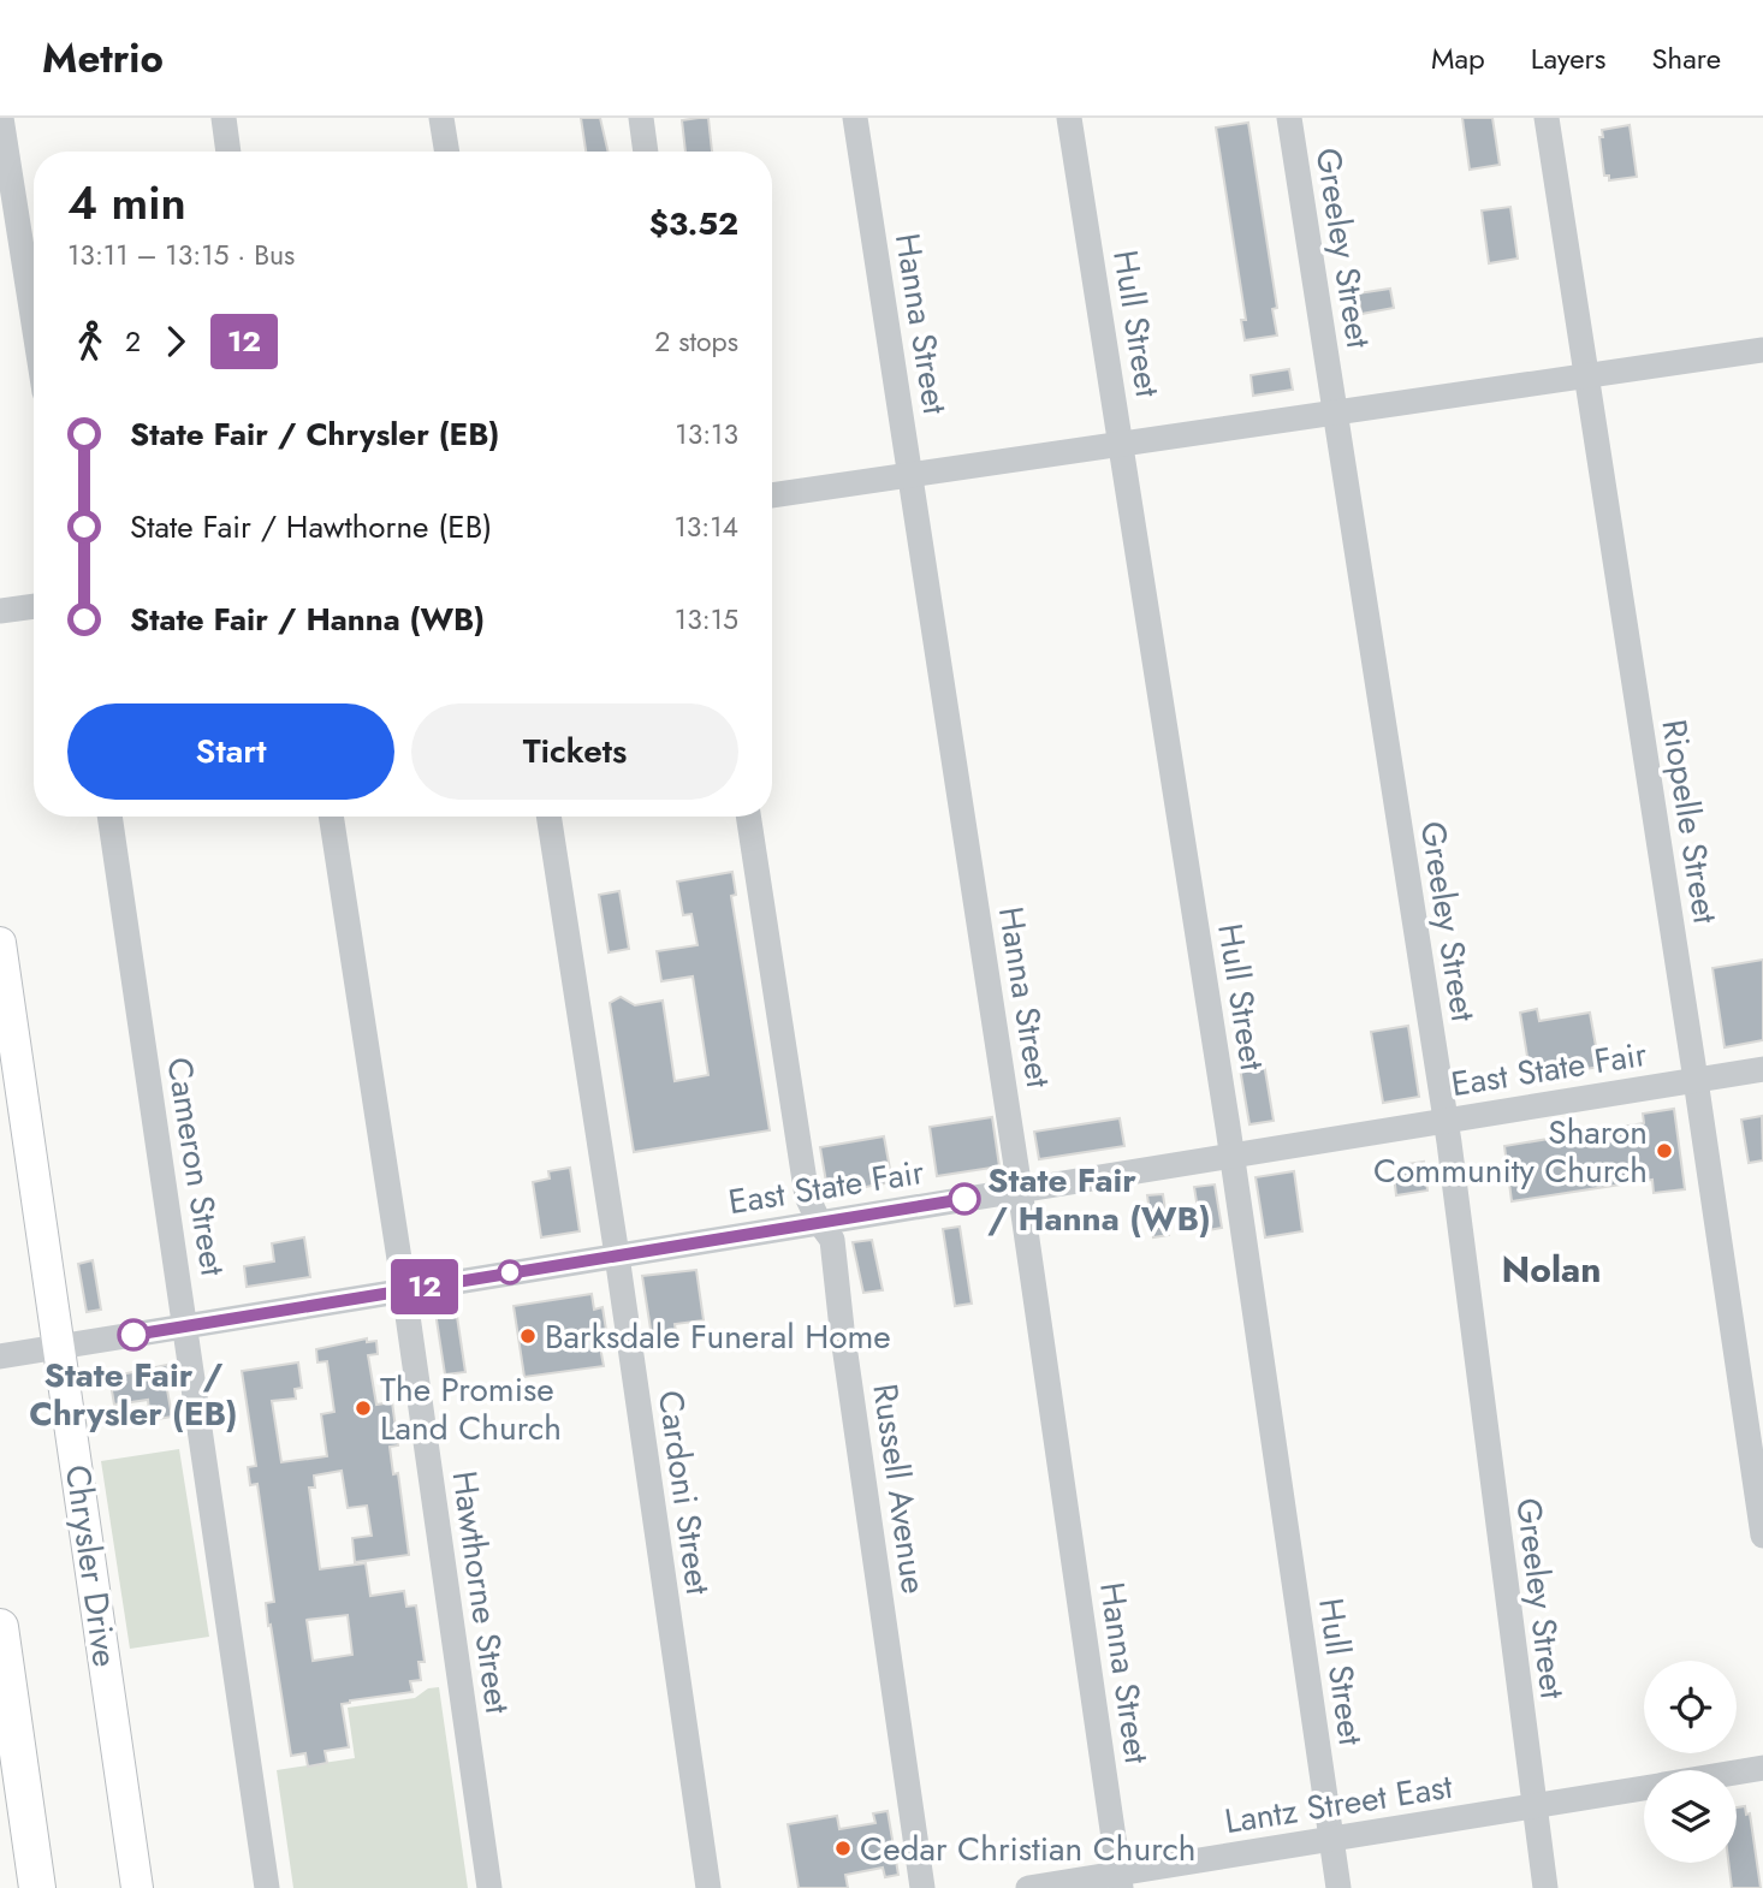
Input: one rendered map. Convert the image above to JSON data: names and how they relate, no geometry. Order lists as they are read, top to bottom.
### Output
{
  "streets": {
    "main road": ["Chrysler Drive"],
    "street": [
      "Greeley Street",
      "Hanna Street",
      "Hull Street",
      "Riopelle Street",
      "East State Fair",
      "Cameron Street",
      "Russell Avenue",
      "Cardoni Street",
      "Hawthorne Street",
      "Lantz Street East"
    ]
  },
  "crossings": [
    ["Greeley Street", "East State Fair"],
    ["Greeley Street", "Lantz Street East"],
    ["Hanna Street", "East State Fair"],
    ["Hanna Street", "Lantz Street East"],
    ["Hull Street", "East State Fair"],
    ["Hull Street", "Lantz Street East"],
    ["Riopelle Street", "East State Fair"],
    ["East State Fair", "Cameron Street"],
    ["East State Fair", "Russell Avenue"],
    ["East State Fair", "Cardoni Street"],
    ["East State Fair", "Chrysler Drive"],
    ["East State Fair", "Hawthorne Street"]
  ],
  "districts": ["Nolan"],
  "places": [
    "Sharon Community Church",
    "State Fair / Hanna (WB)",
    "State Fair / Chrysler (EB)",
    "Barksdale Funeral Home",
    "The Promise Land Church",
    "Cedar Christian Church"
  ],
  "lines": ["bus line 12"],
  "page": {
    "header": "Metrio",
    "nav": ["Map", "Layers", "Share"],
    "on_map": "12",
    "heading": ["4 min", "13:11 – 13:15 · Bus", "$3.52"],
    "legs": ["2", "12", "2 stops"],
    "list": [
      {
        "name": "State Fair / Chrysler (EB)",
        "value": "13:13"
      },
      {
        "name": "State Fair / Hawthorne (EB)",
        "value": "13:14"
      },
      {
        "name": "State Fair / Hanna (WB)",
        "value": "13:15"
      }
    ],
    "buttons": ["Start", "Tickets"]
  }
}
